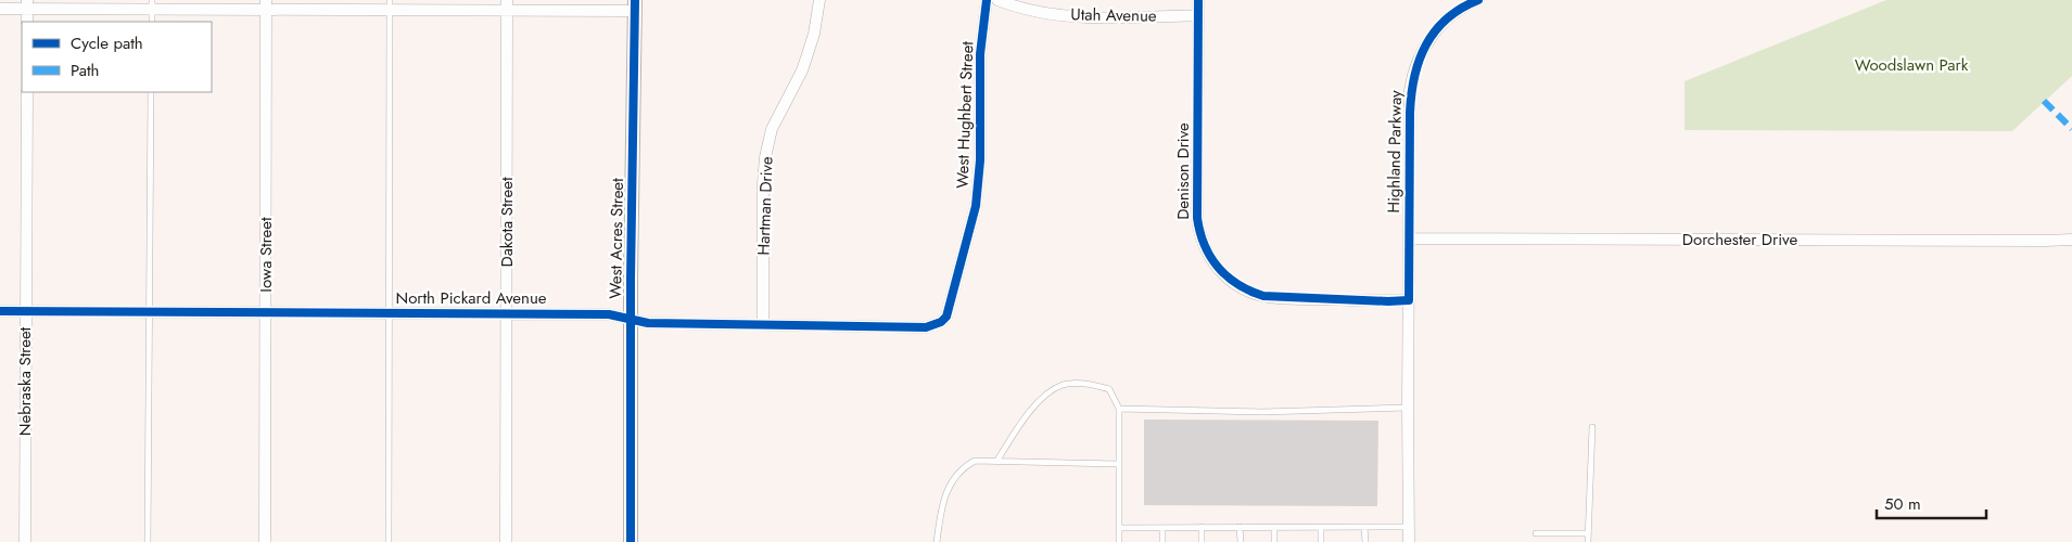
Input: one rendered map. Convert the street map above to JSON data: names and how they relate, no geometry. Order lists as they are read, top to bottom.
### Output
{
  "streets": {
    "street": [
      "Utah Avenue",
      "West Hughbert Street",
      "Highland Parkway",
      "Denison Drive",
      "Hartman Drive",
      "Dakota Street",
      "West Acres Street",
      "Dorchester Drive",
      "Iowa Street",
      "North Pickard Avenue",
      "Nebraska Street"
    ]
  },
  "crossings": [
    ["Utah Avenue", "Denison Drive"],
    ["West Hughbert Street", "North Pickard Avenue"],
    ["Highland Parkway", "Denison Drive"],
    ["Highland Parkway", "Dorchester Drive"],
    ["Hartman Drive", "North Pickard Avenue"],
    ["Dakota Street", "North Pickard Avenue"],
    ["West Acres Street", "North Pickard Avenue"],
    ["Iowa Street", "North Pickard Avenue"],
    ["North Pickard Avenue", "Nebraska Street"]
  ],
  "parks": ["Woodslawn Park"],
  "legend": ["Cycle path", "Path"],
  "scale_bar": "50 m"
}
